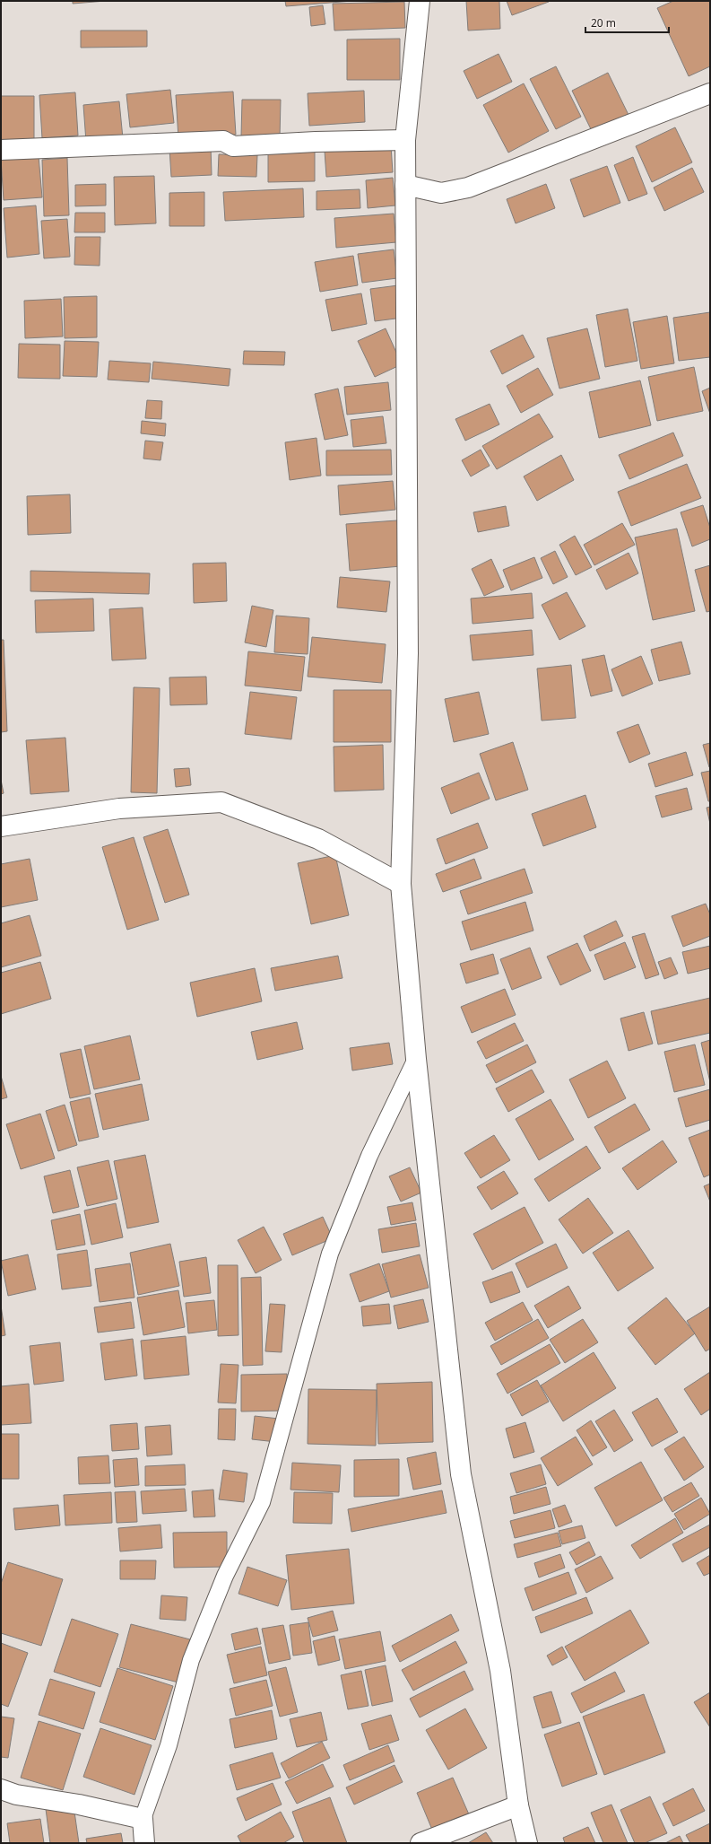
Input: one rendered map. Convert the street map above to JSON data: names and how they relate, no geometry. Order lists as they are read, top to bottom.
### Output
{
  "scale_bar": "20 m"
}
